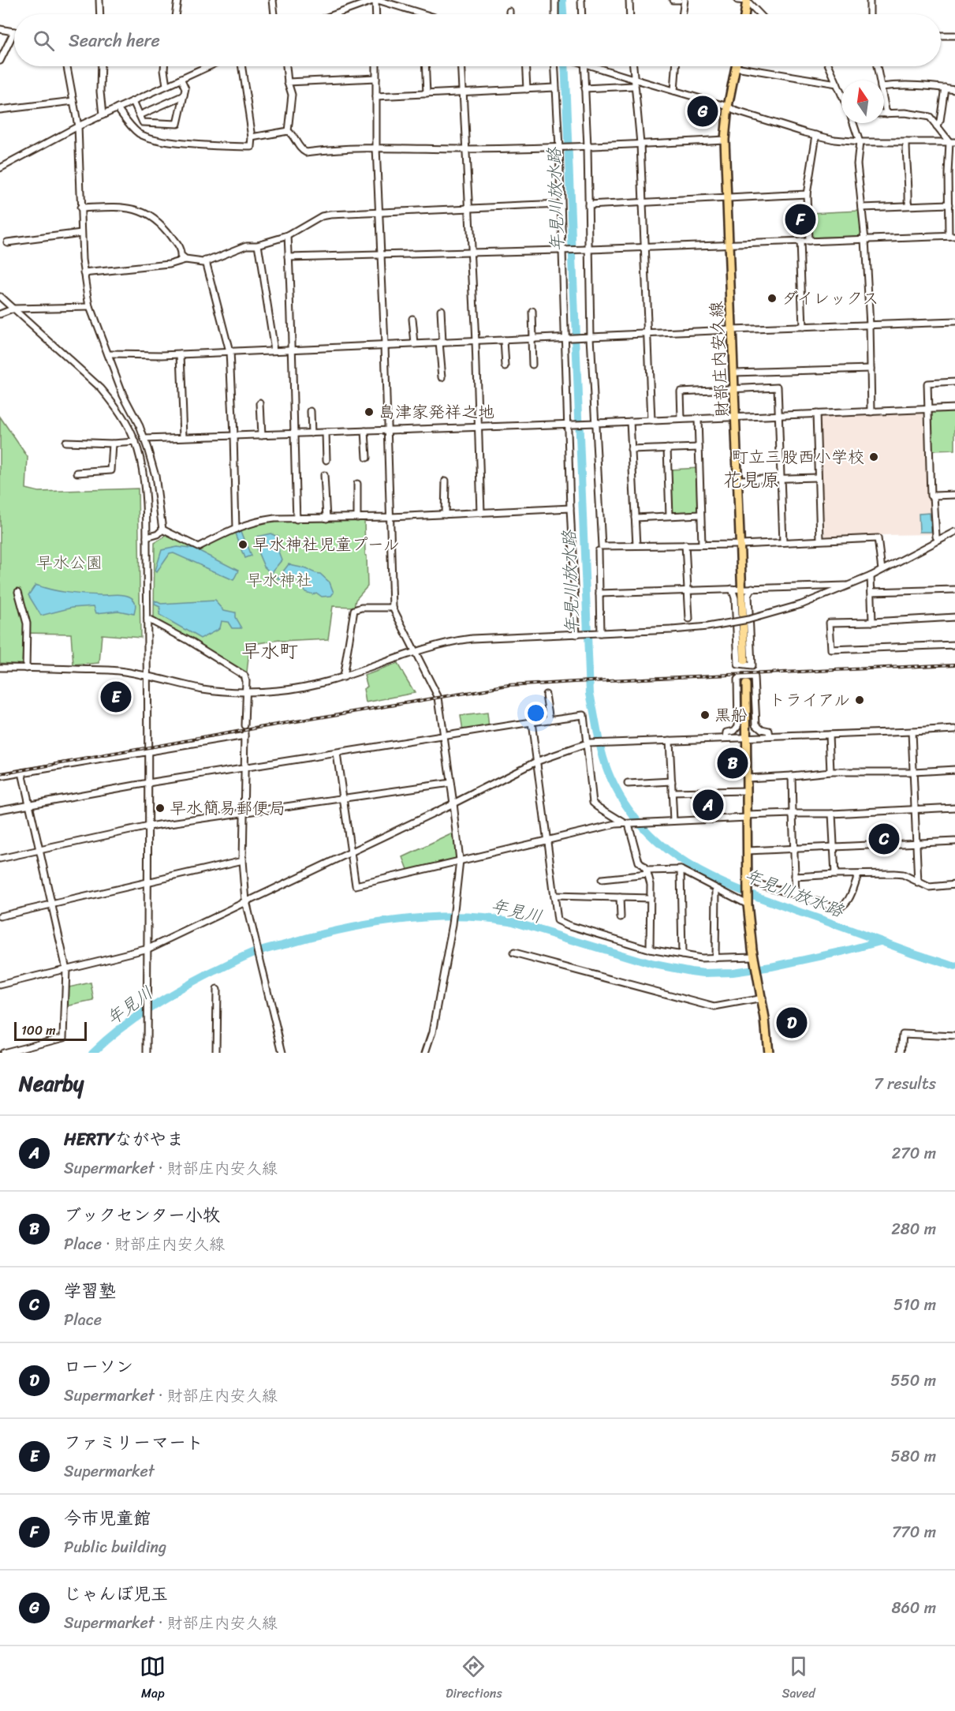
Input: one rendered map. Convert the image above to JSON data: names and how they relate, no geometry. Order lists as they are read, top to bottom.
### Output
{
  "streets": {
    "main road": ["財部庄内安久線"]
  },
  "districts": ["花見原", "早水町"],
  "water": ["年見川放水路", "年見川"],
  "parks": ["早水公園", "早水神社"],
  "places": [
    "ダイレックス",
    "島津家発祥之地",
    "町立三股西小学校",
    "早水神社児童プール",
    "トライアル",
    "黒船",
    "早水簡易郵便局"
  ],
  "scale_bar": "100 m",
  "north": "top",
  "page": {
    "search": "Search here",
    "pins": [
      "G",
      "F",
      "E",
      "B",
      "A",
      "C",
      "D"
    ],
    "scale": "100 m",
    "heading": ["Nearby", "7 results"],
    "list": [
      {
        "mark": "A",
        "name": "HERTYながやま",
        "note": "Supermarket · 財部庄内安久線",
        "value": "270 m"
      },
      {
        "mark": "B",
        "name": "ブックセンター小牧",
        "note": "Place · 財部庄内安久線",
        "value": "280 m"
      },
      {
        "mark": "C",
        "name": "学習塾",
        "note": "Place",
        "value": "510 m"
      },
      {
        "mark": "D",
        "name": "ローソン",
        "note": "Supermarket · 財部庄内安久線",
        "value": "550 m"
      },
      {
        "mark": "E",
        "name": "ファミリーマート",
        "note": "Supermarket",
        "value": "580 m"
      },
      {
        "mark": "F",
        "name": "今市児童館",
        "note": "Public building",
        "value": "770 m"
      },
      {
        "mark": "G",
        "name": "じゃんぼ児玉",
        "note": "Supermarket · 財部庄内安久線",
        "value": "860 m"
      }
    ],
    "nav": ["Map", "Directions", "Saved"]
  }
}
